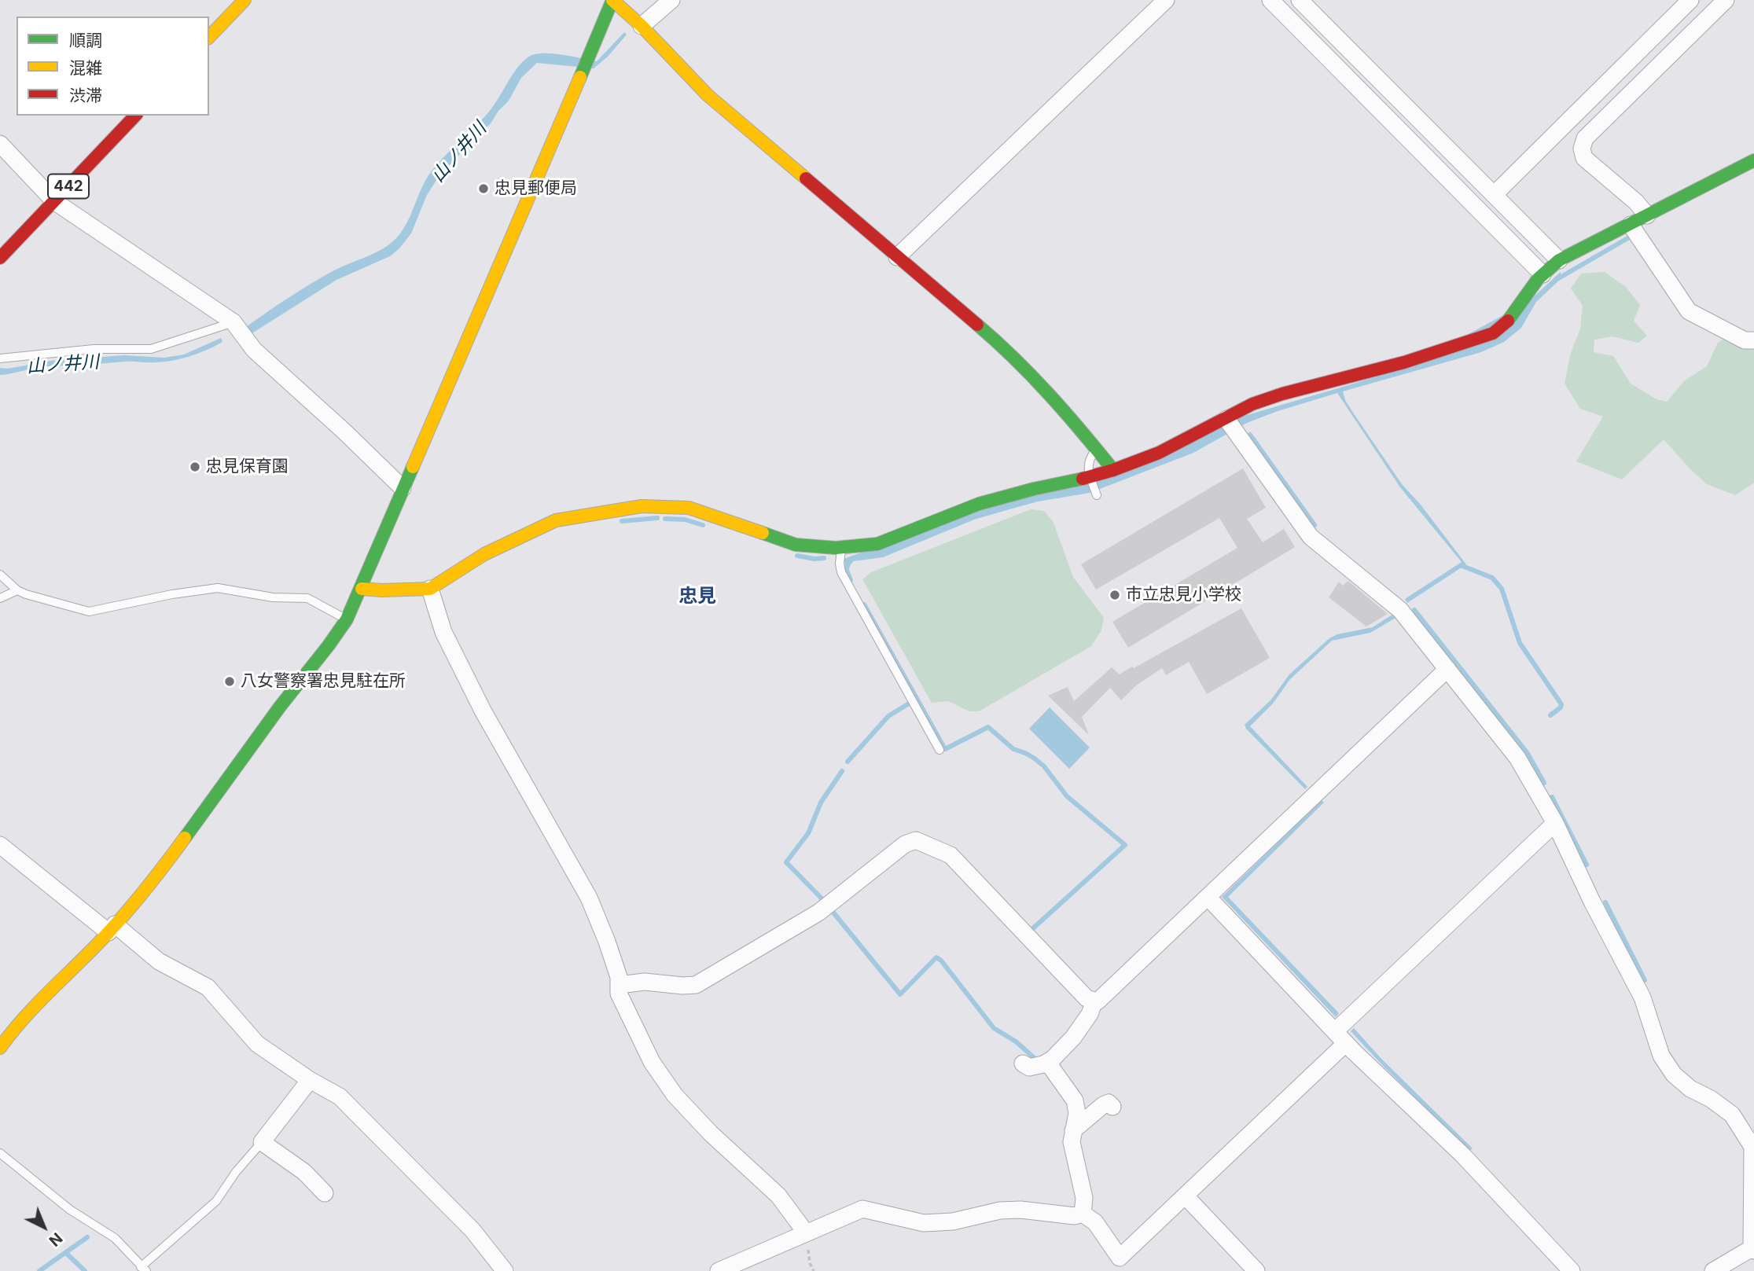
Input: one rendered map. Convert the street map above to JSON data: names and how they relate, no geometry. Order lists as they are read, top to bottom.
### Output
{
  "streets": {
    "main road": ["442"]
  },
  "districts": ["忠見"],
  "water": ["山ノ井川"],
  "places": [
    "忠見郵便局",
    "忠見保育園",
    "市立忠見小学校",
    "八女警察署忠見駐在所"
  ],
  "legend": ["順調", "混雑", "渋滞"],
  "north": "bottom right"
}
